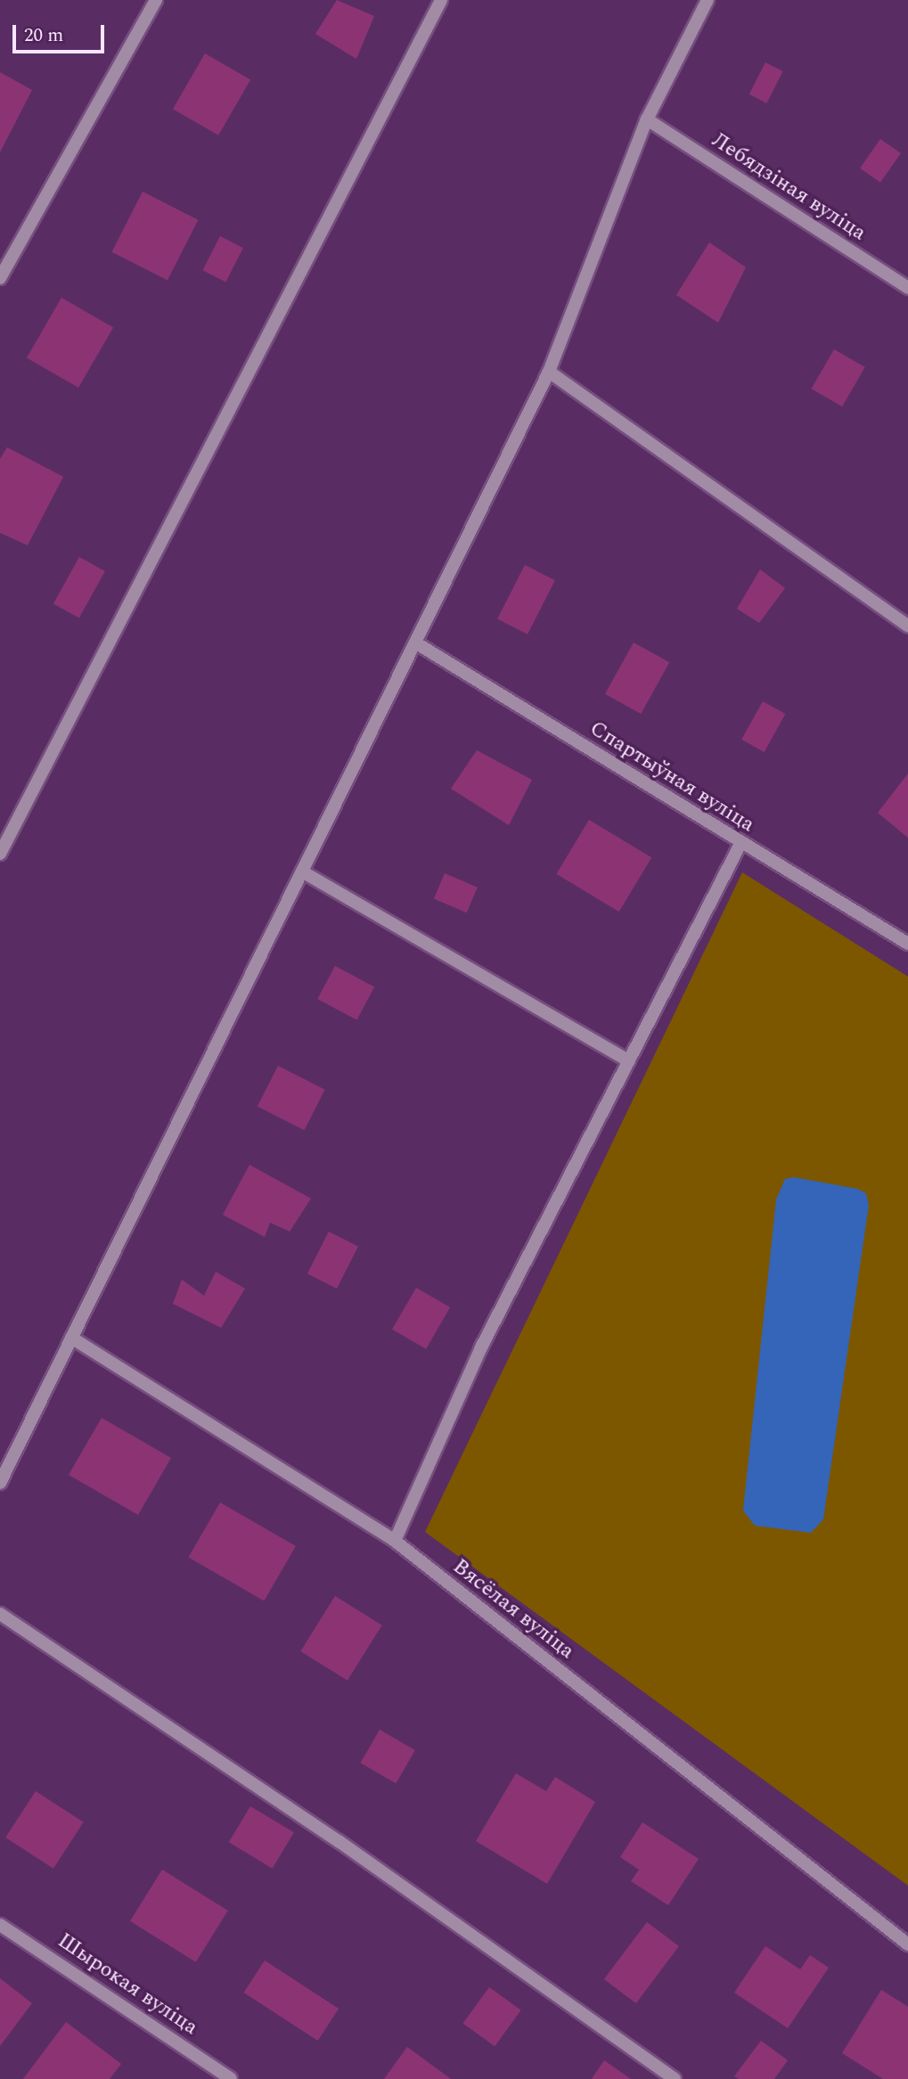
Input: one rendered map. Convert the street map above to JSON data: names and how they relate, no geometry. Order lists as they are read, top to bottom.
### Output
{
  "streets": {
    "street": [
      "Лебядзіная вуліца",
      "Спартыўная вуліца",
      "Вясёлая вуліца",
      "Шырокая вуліца"
    ]
  },
  "scale_bar": "20 m"
}
